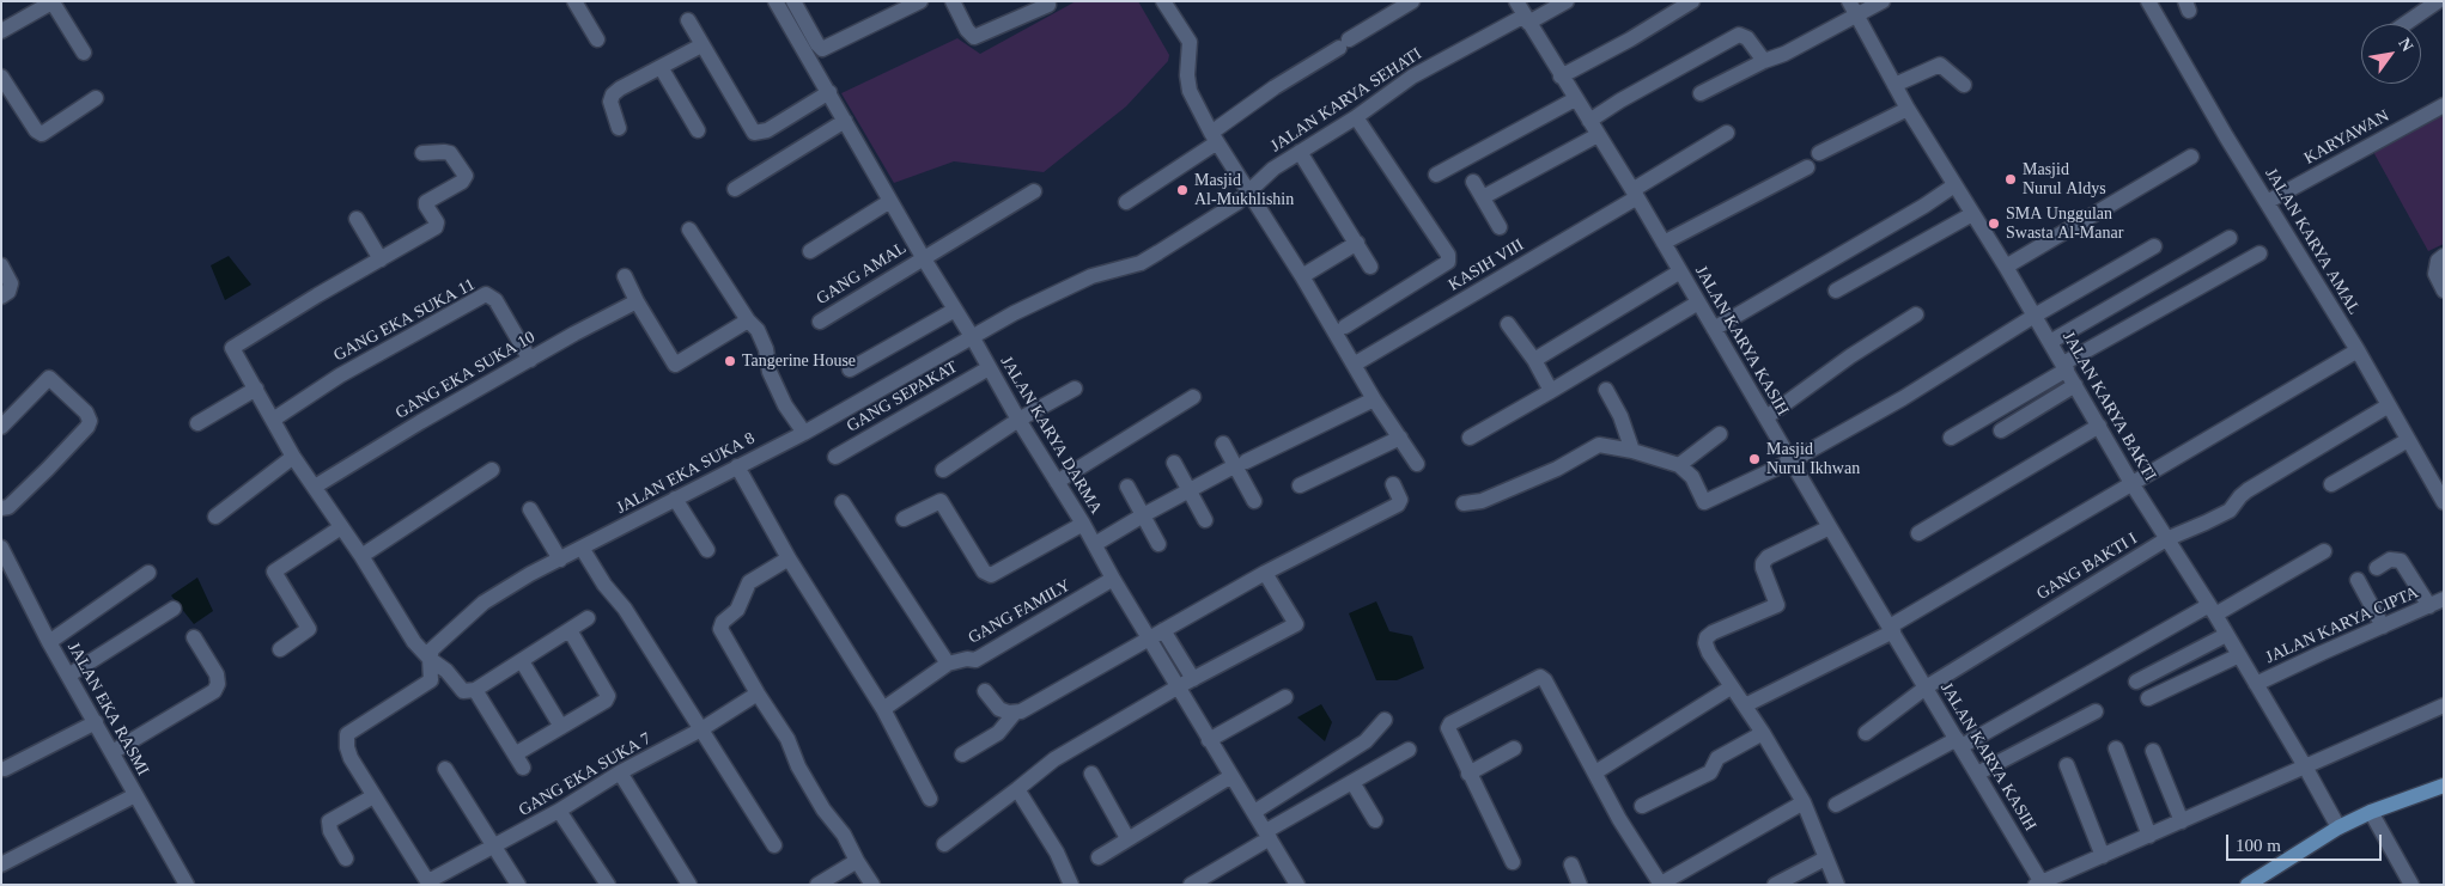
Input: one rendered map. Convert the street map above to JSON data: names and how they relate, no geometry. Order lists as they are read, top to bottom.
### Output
{
  "streets": {
    "street": [
      "JALAN KARYA SEHATI",
      "KARYAWAN",
      "JALAN KARYA AMAL",
      "KASIH VIII",
      "GANG AMAL",
      "GANG EKA SUKA 11",
      "JALAN KARYA KASIH",
      "GANG EKA SUKA 10",
      "GANG SEPAKAT",
      "JALAN KARYA BAKTI",
      "JALAN KARYA DARMA",
      "JALAN EKA SUKA 8",
      "GANG BAKTI I",
      "GANG FAMILY",
      "JALAN KARYA CIPTA",
      "JALAN EKA RASMI",
      "GANG EKA SUKA 7"
    ]
  },
  "crossings": [
    ["JALAN KARYA SEHATI", "JALAN KARYA KASIH"],
    ["JALAN KARYA SEHATI", "JALAN KARYA DARMA"],
    ["JALAN KARYA SEHATI", "JALAN EKA SUKA 8"],
    ["KARYAWAN", "JALAN KARYA AMAL"],
    ["JALAN KARYA AMAL", "GANG BAKTI I"],
    ["KASIH VIII", "JALAN KARYA KASIH"],
    ["GANG AMAL", "JALAN KARYA DARMA"],
    ["GANG EKA SUKA 11", "GANG EKA SUKA 10"],
    ["JALAN KARYA KASIH", "GANG BAKTI I"],
    ["GANG SEPAKAT", "JALAN KARYA DARMA"],
    ["JALAN KARYA BAKTI", "GANG BAKTI I"],
    ["JALAN KARYA BAKTI", "JALAN KARYA CIPTA"],
    ["JALAN KARYA DARMA", "JALAN EKA SUKA 8"],
    ["JALAN KARYA DARMA", "GANG FAMILY"]
  ],
  "places": [
    "Masjid Nurul Aldys",
    "Masjid Al-Mukhlishin",
    "SMA Unggulan Swasta Al-Manar",
    "Tangerine House",
    "Masjid Nurul Ikhwan"
  ],
  "scale_bar": "100 m",
  "north": "top right"
}
